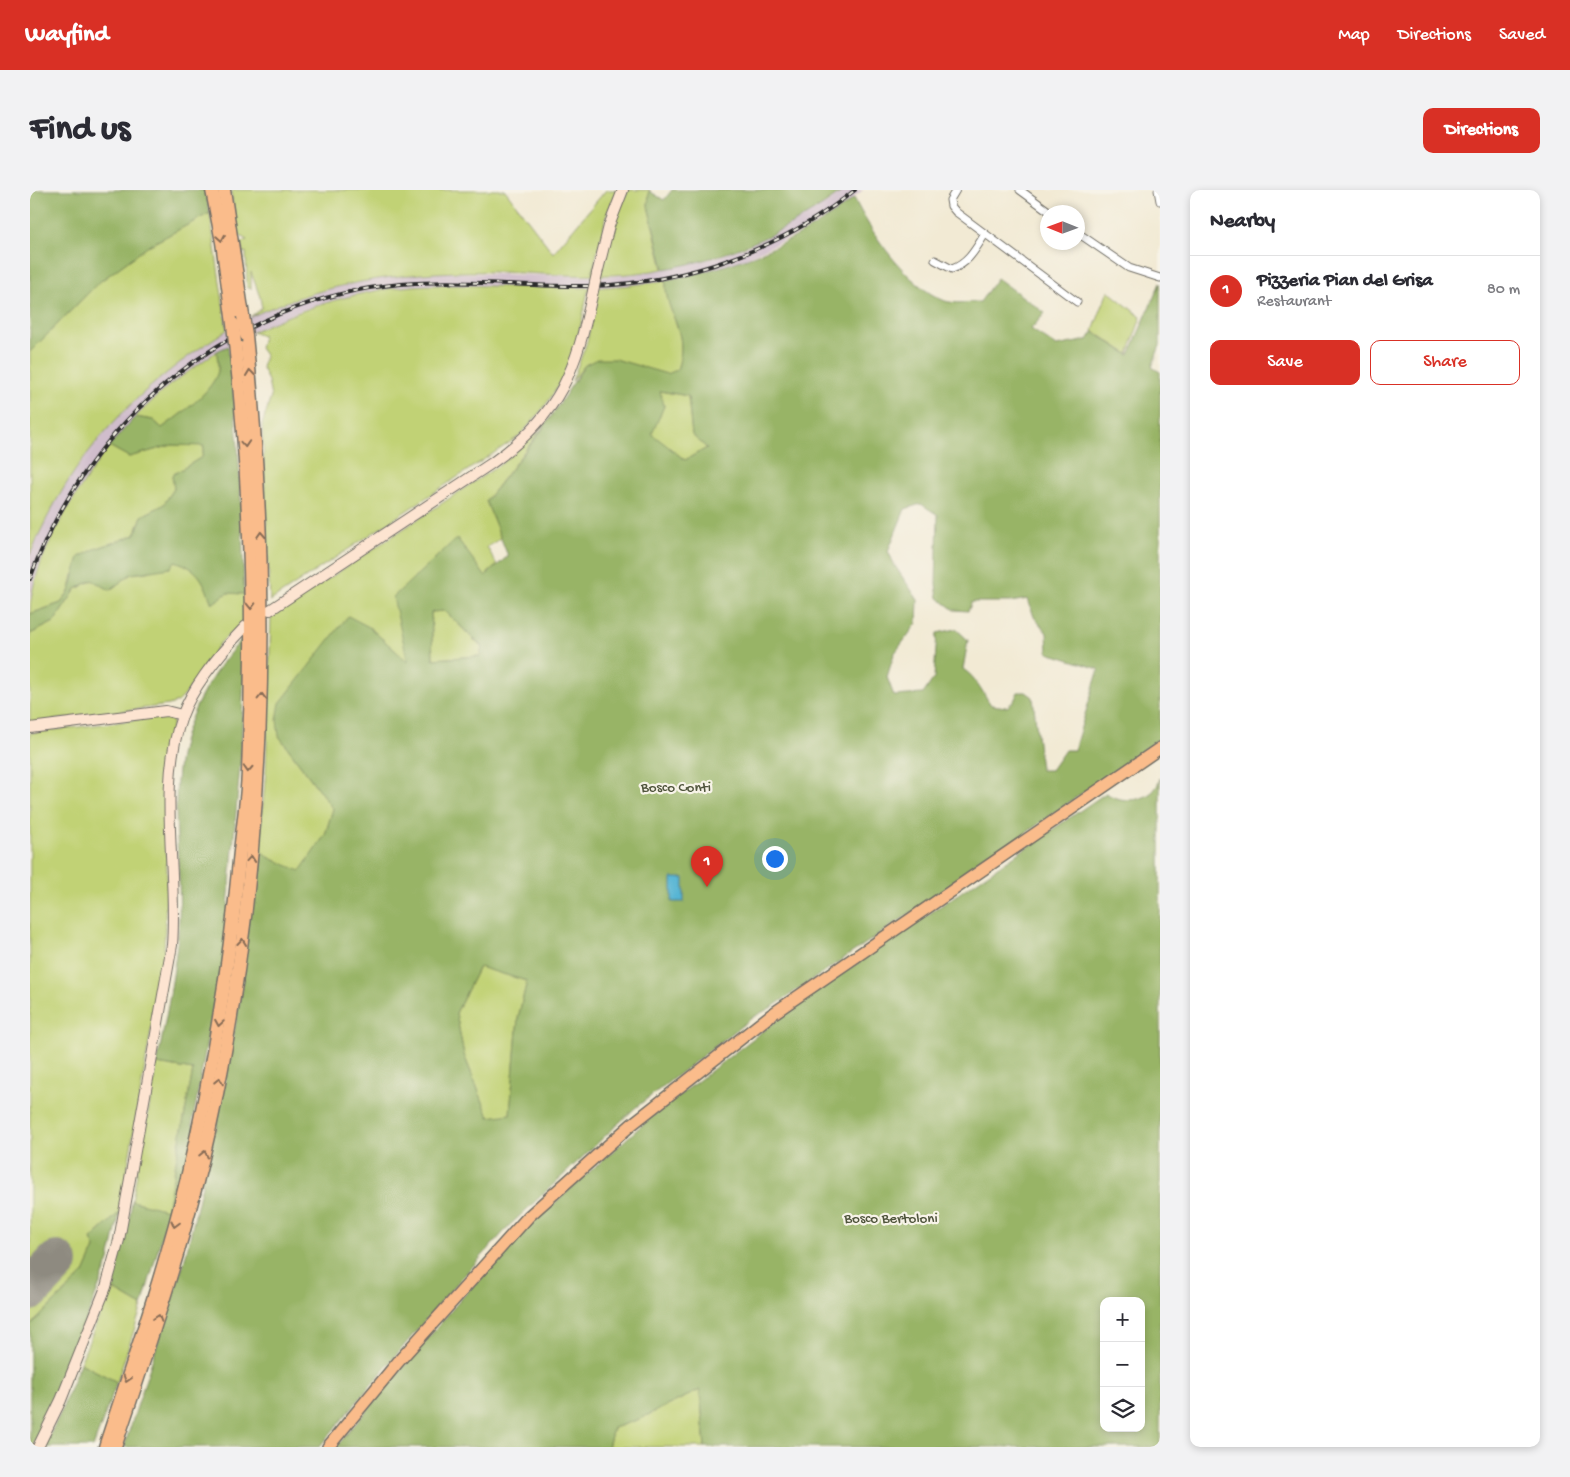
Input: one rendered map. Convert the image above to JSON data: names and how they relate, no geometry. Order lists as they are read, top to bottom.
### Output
{
  "parks": ["Bosco Conti", "Bosco Bertoloni"],
  "north": "left",
  "page": {
    "header": "Wayfind",
    "nav": ["Map", "Directions", "Saved"],
    "buttons": [
      "Directions",
      ["Save", "Share"]
    ],
    "title": "Find us",
    "heading": "Nearby",
    "list": [
      {
        "mark": "1",
        "name": "Pizzeria Pian del Grisa",
        "note": "Restaurant",
        "value": "80 m"
      }
    ],
    "pins": "1",
    "map_buttons": ["+", "−"]
  }
}
